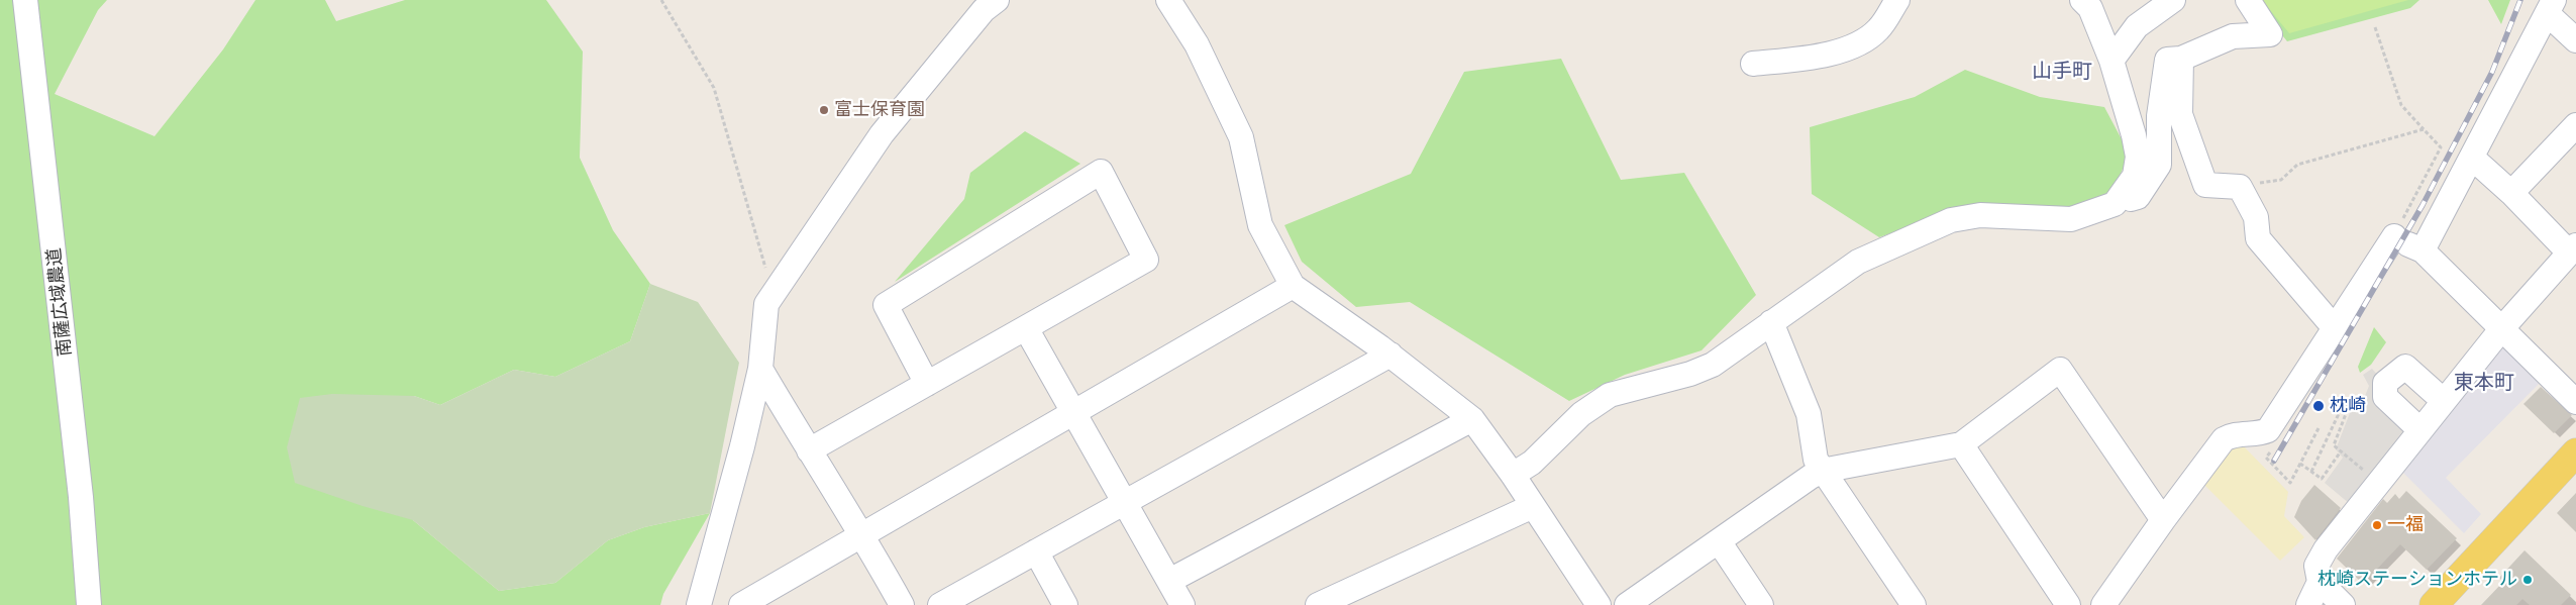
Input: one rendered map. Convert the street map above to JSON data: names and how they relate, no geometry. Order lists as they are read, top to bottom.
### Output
{
  "streets": {
    "street": ["南薩広域農道"]
  },
  "districts": ["山手町", "東本町"],
  "places": [
    "富士保育園",
    "枕崎",
    "一福",
    "枕崎ステーションホテル"
  ]
}
